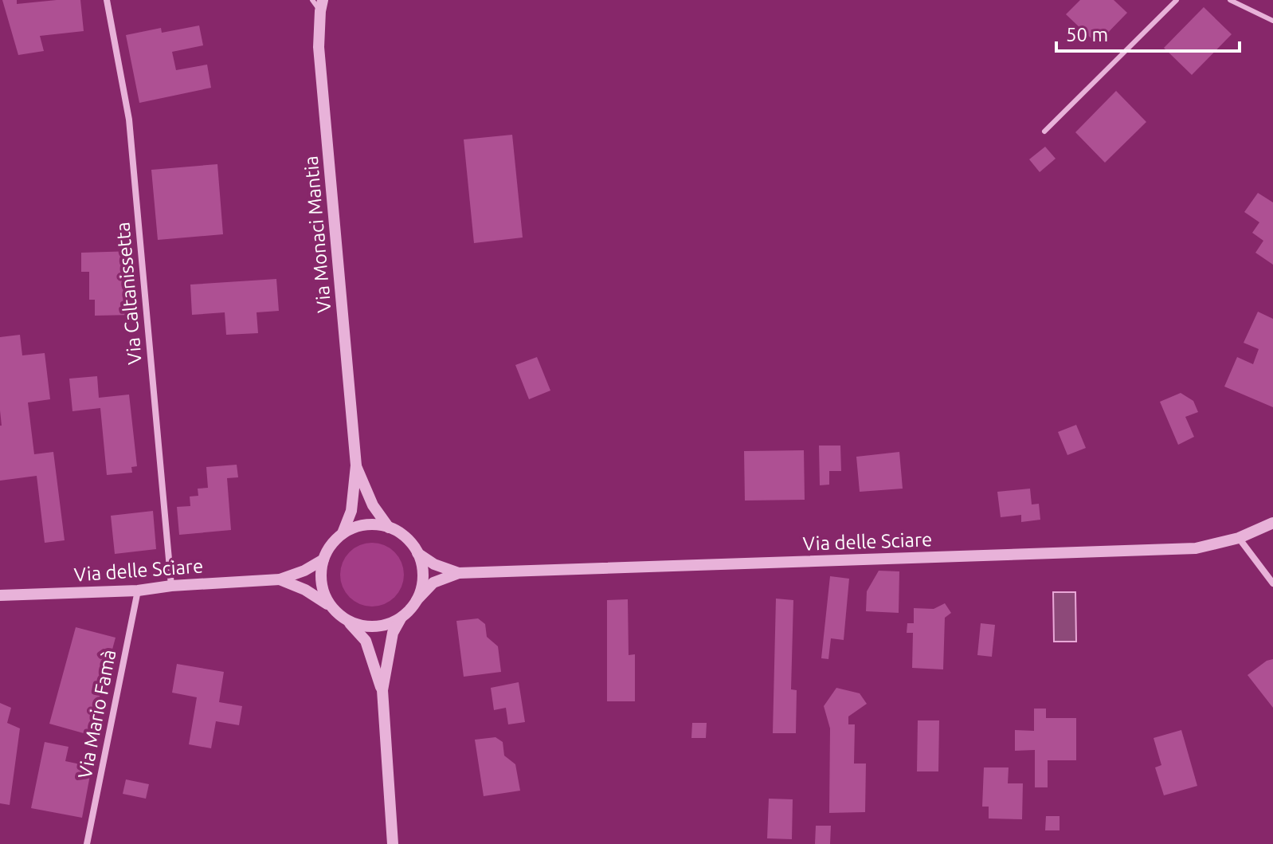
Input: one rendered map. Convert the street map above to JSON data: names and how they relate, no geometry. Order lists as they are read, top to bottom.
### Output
{
  "streets": {
    "street": [
      "Via Monaci Mantia",
      "Via Caltanissetta",
      "Via delle Sciare",
      "Via Mario Famà"
    ]
  },
  "crossings": [
    ["Via Monaci Mantia", "Via delle Sciare"],
    ["Via Caltanissetta", "Via delle Sciare"],
    ["Via delle Sciare", "Via Mario Famà"]
  ],
  "scale_bar": "50 m"
}
